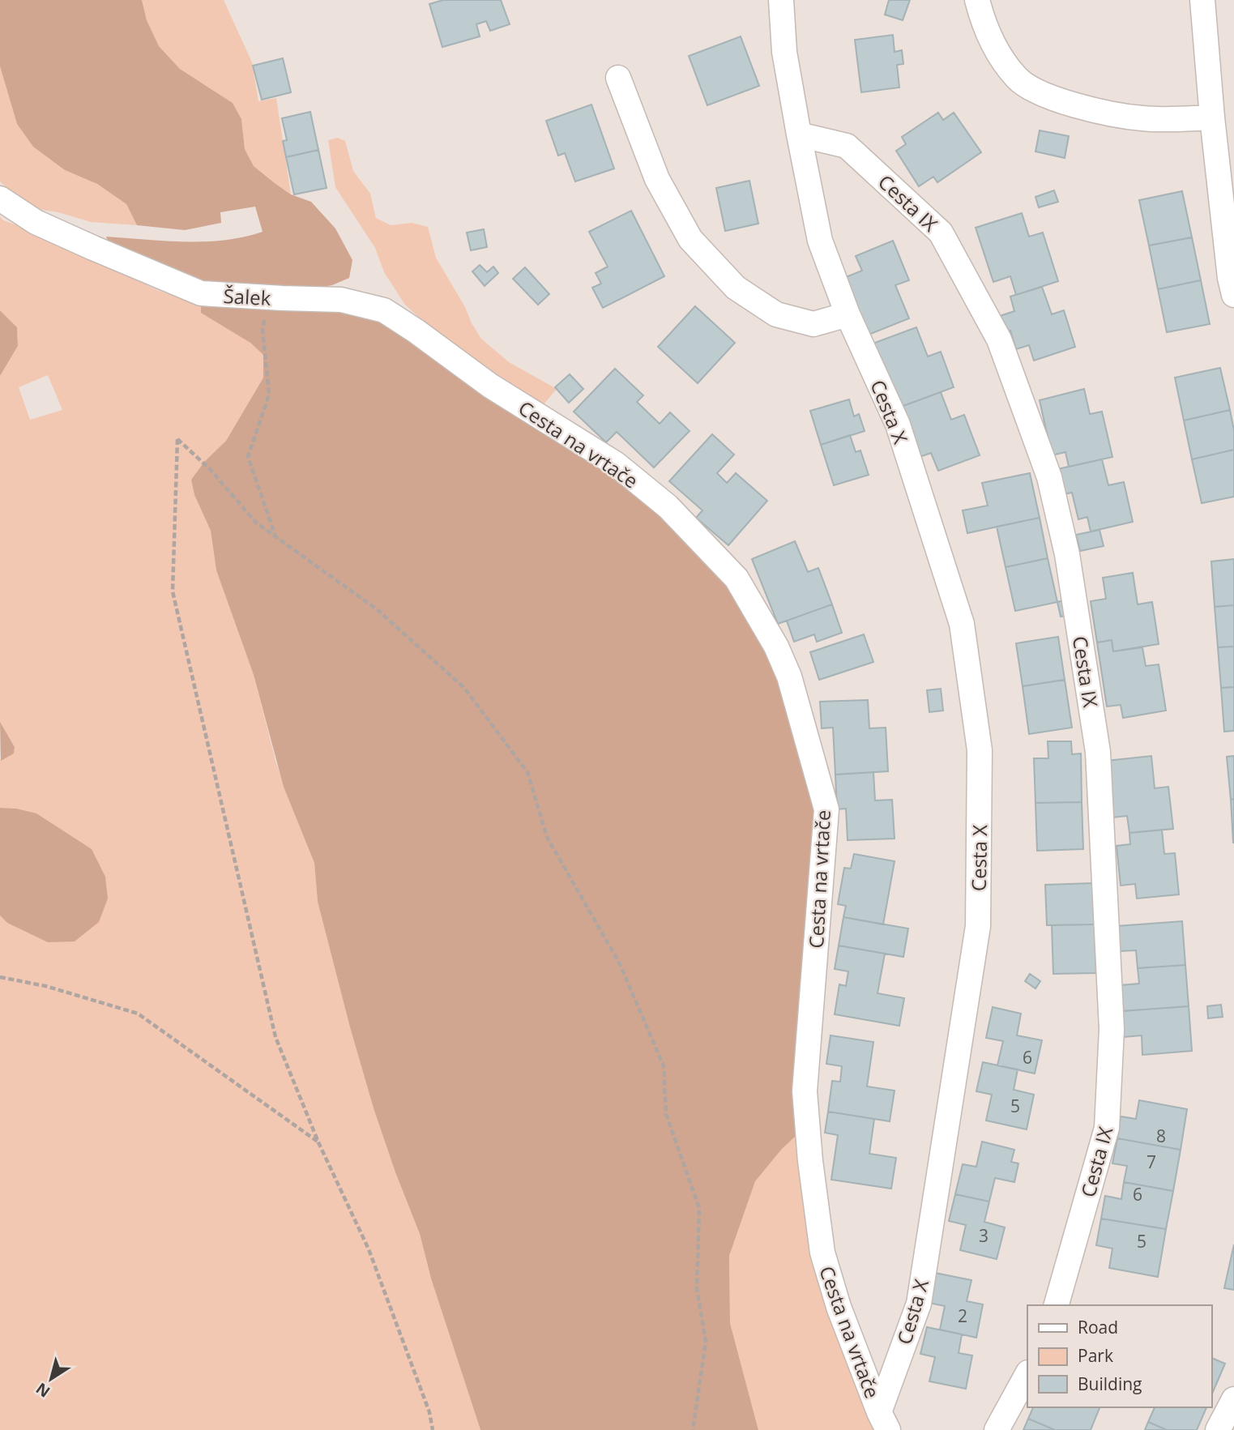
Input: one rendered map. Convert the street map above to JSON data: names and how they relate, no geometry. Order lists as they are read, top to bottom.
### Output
{
  "streets": {
    "street": [
      "Cesta IX",
      "Šalek",
      "Cesta X",
      "Cesta na vrtače"
    ]
  },
  "crossings": [
    ["Cesta IX", "Cesta X"],
    ["Šalek", "Cesta na vrtače"],
    ["Cesta X", "Cesta na vrtače"]
  ],
  "house_numbers": [
    "6",
    "5",
    "8",
    "7",
    "6",
    "3",
    "5",
    "2"
  ],
  "legend": ["Road", "Park", "Building"],
  "north": "bottom left"
}
